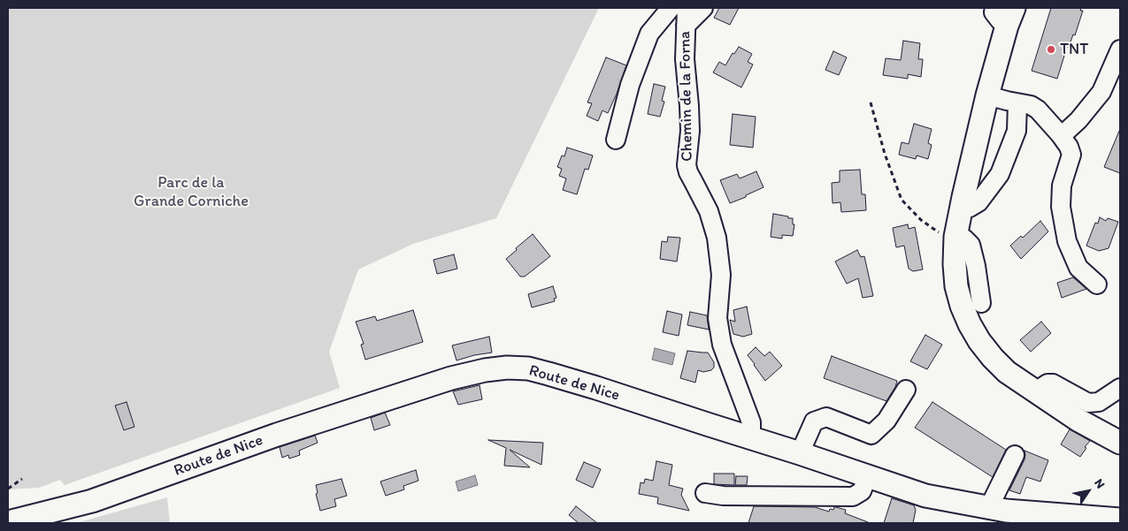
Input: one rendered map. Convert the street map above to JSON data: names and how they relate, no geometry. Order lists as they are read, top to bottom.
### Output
{
  "streets": {
    "main road": ["Route de Nice"],
    "street": ["Chemin de la Forna"]
  },
  "crossings": [
    ["Chemin de la Forna", "Route de Nice"]
  ],
  "parks": ["Parc de la Grande Corniche"],
  "places": ["TNT"],
  "north": "top right"
}
